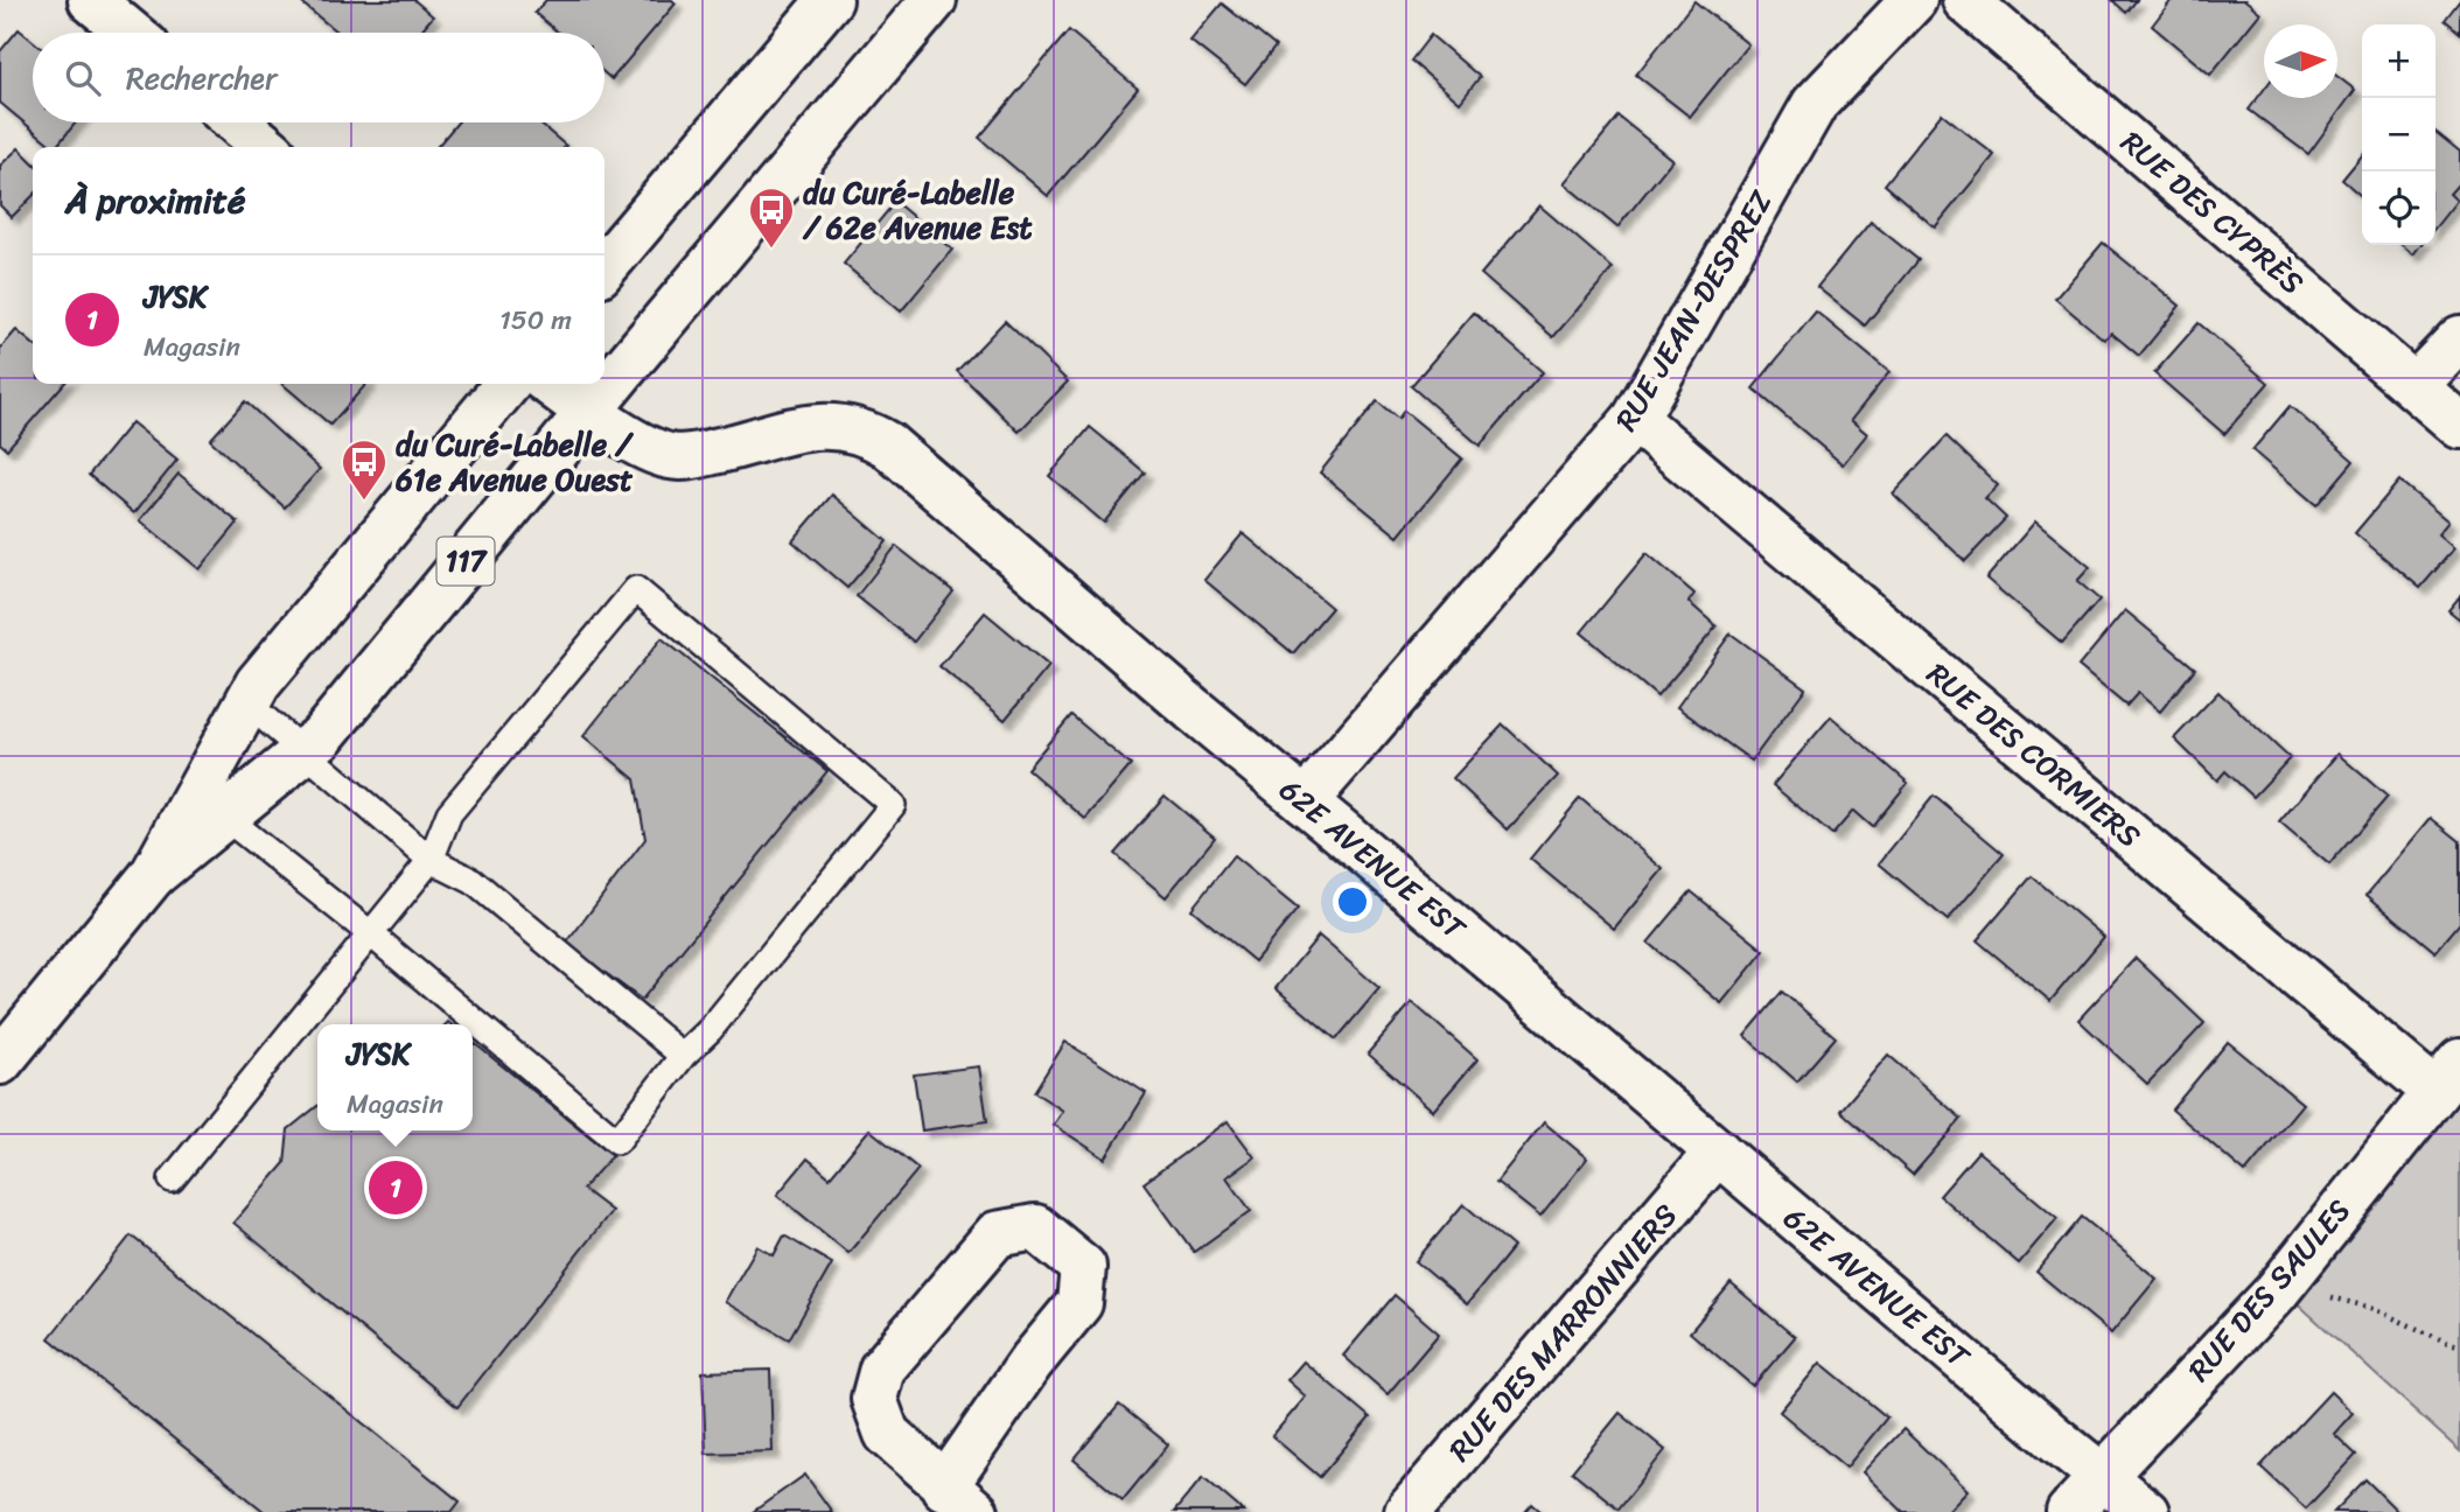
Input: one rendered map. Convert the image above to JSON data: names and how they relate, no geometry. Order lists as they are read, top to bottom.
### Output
{
  "streets": {
    "street": [
      "RUE DES CYPRÈS",
      "RUE JEAN-DESPREZ",
      "117",
      "RUE DES CORMIERS",
      "62E AVENUE EST",
      "RUE DES SAULES",
      "RUE DES MARRONNIERS"
    ]
  },
  "crossings": [
    ["RUE JEAN-DESPREZ", "RUE DES CORMIERS"],
    ["RUE JEAN-DESPREZ", "62E AVENUE EST"],
    ["117", "62E AVENUE EST"],
    ["RUE DES CORMIERS", "RUE DES SAULES"],
    ["62E AVENUE EST", "RUE DES SAULES"],
    ["62E AVENUE EST", "RUE DES MARRONNIERS"]
  ],
  "places": {
    "bus stop": ["du Curé-Labelle / 62e Avenue Est", "du Curé-Labelle / 61e Avenue Ouest"]
  },
  "north": "right",
  "page": {
    "map_buttons": ["+", "−"],
    "search": "Rechercher",
    "heading": "À proximité",
    "list": [
      {
        "mark": "1",
        "name": "JYSK",
        "note": "Magasin",
        "value": "150 m"
      }
    ],
    "popup": ["JYSK", "Magasin"],
    "pins": "1"
  }
}
